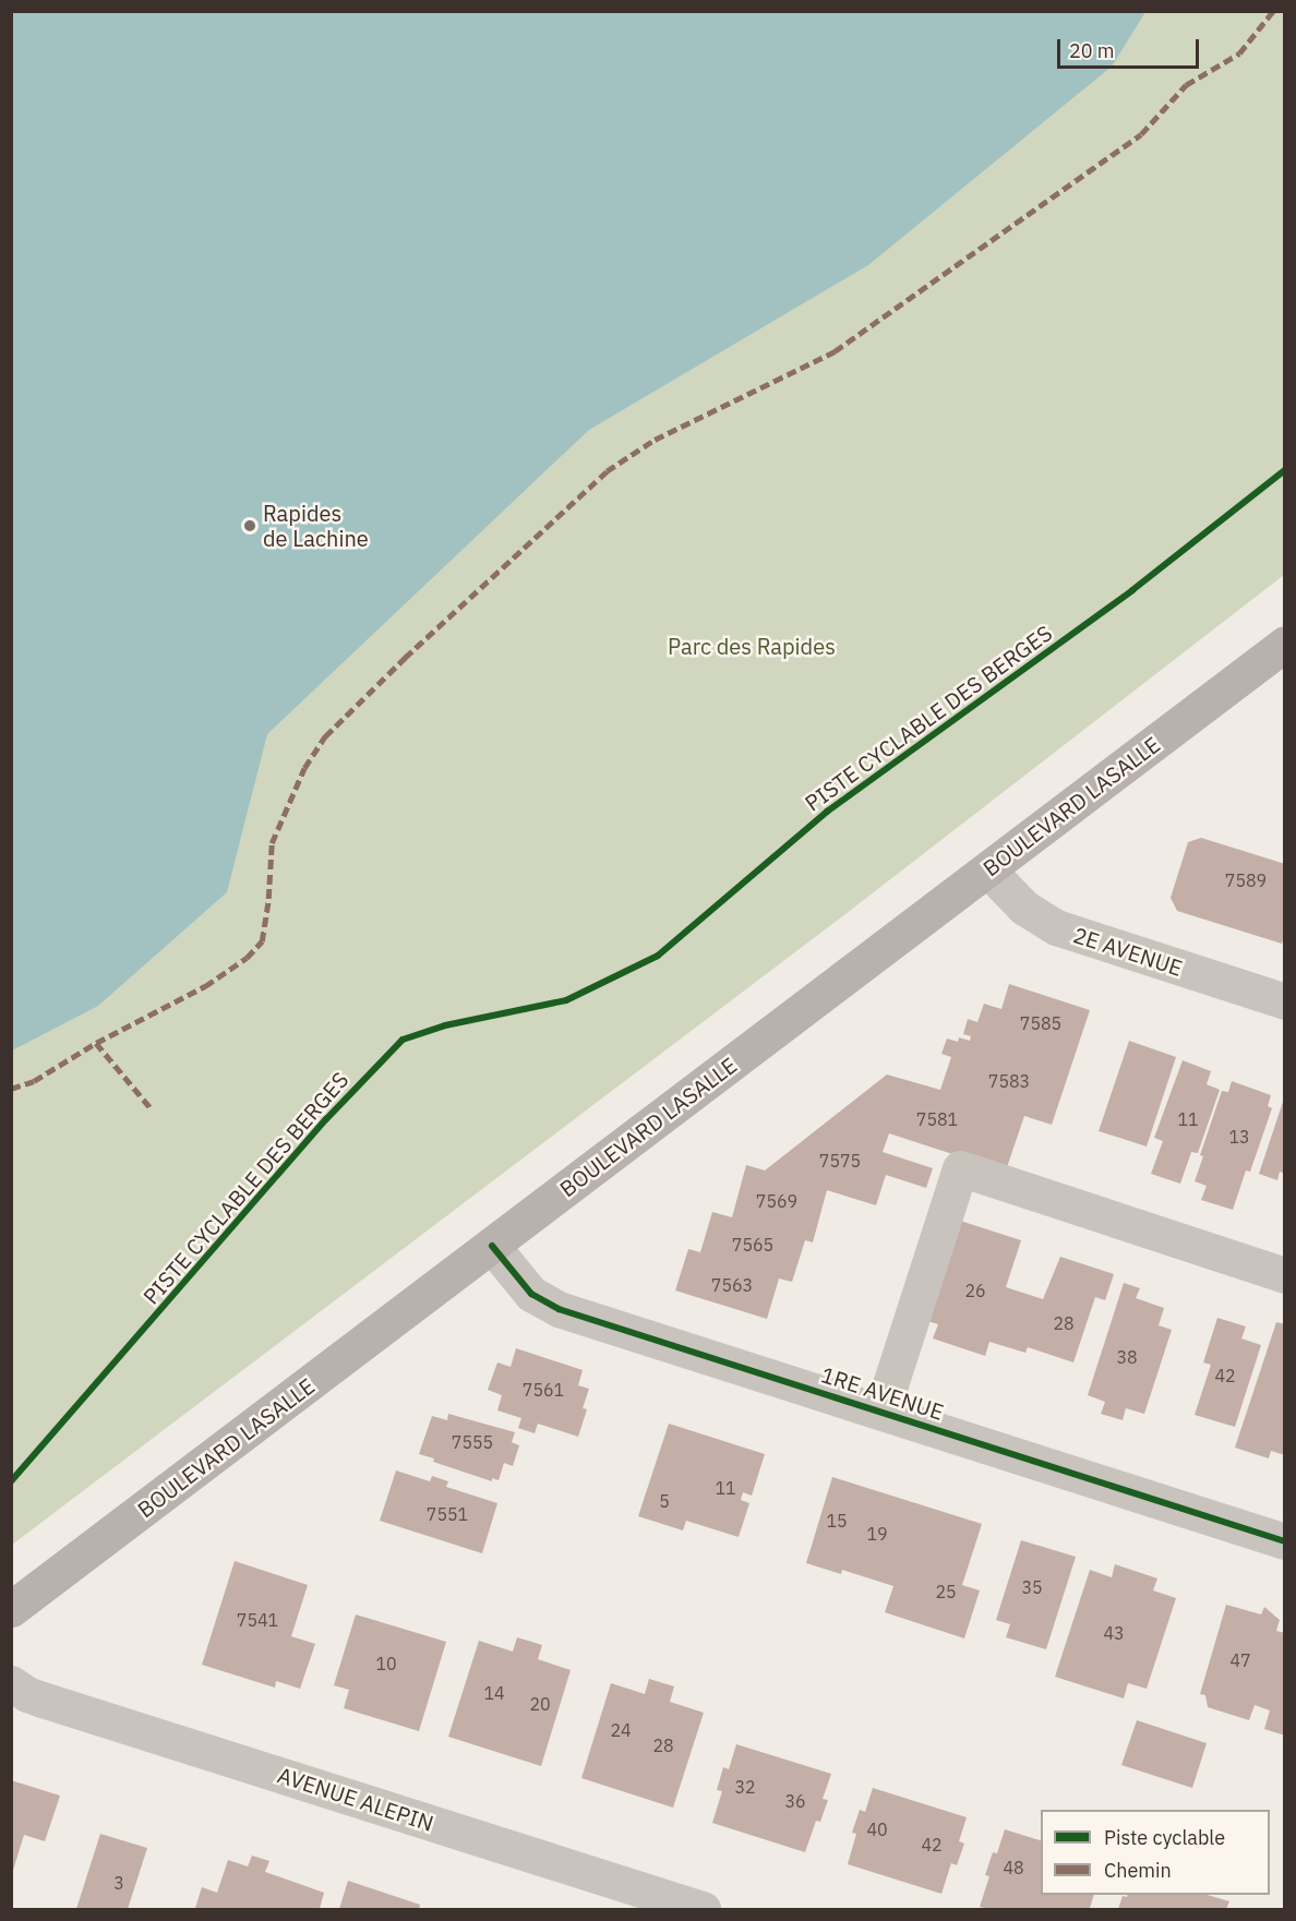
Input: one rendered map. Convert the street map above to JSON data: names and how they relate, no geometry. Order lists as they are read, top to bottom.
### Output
{
  "streets": {
    "main road": ["BOULEVARD LASALLE"],
    "street": ["2E AVENUE", "1RE AVENUE", "AVENUE ALEPIN"],
    "cycle path": ["PISTE CYCLABLE DES BERGES"]
  },
  "crossings": [
    ["BOULEVARD LASALLE", "2E AVENUE"],
    ["BOULEVARD LASALLE", "1RE AVENUE"]
  ],
  "parks": ["Parc des Rapides"],
  "places": ["Rapides de Lachine"],
  "house_numbers": [
    "7589",
    "7585",
    "7583",
    "7581",
    "11",
    "13",
    "7575",
    "7569",
    "7565",
    "7563",
    "26",
    "28",
    "38",
    "42",
    "7561",
    "7555",
    "11",
    "5",
    "7551",
    "15",
    "19",
    "35",
    "25",
    "7541",
    "43",
    "47",
    "10",
    "14",
    "20",
    "24",
    "28",
    "32",
    "36",
    "40",
    "42",
    "48",
    "3"
  ],
  "legend": ["Piste cyclable", "Chemin"],
  "scale_bar": "20 m"
}
